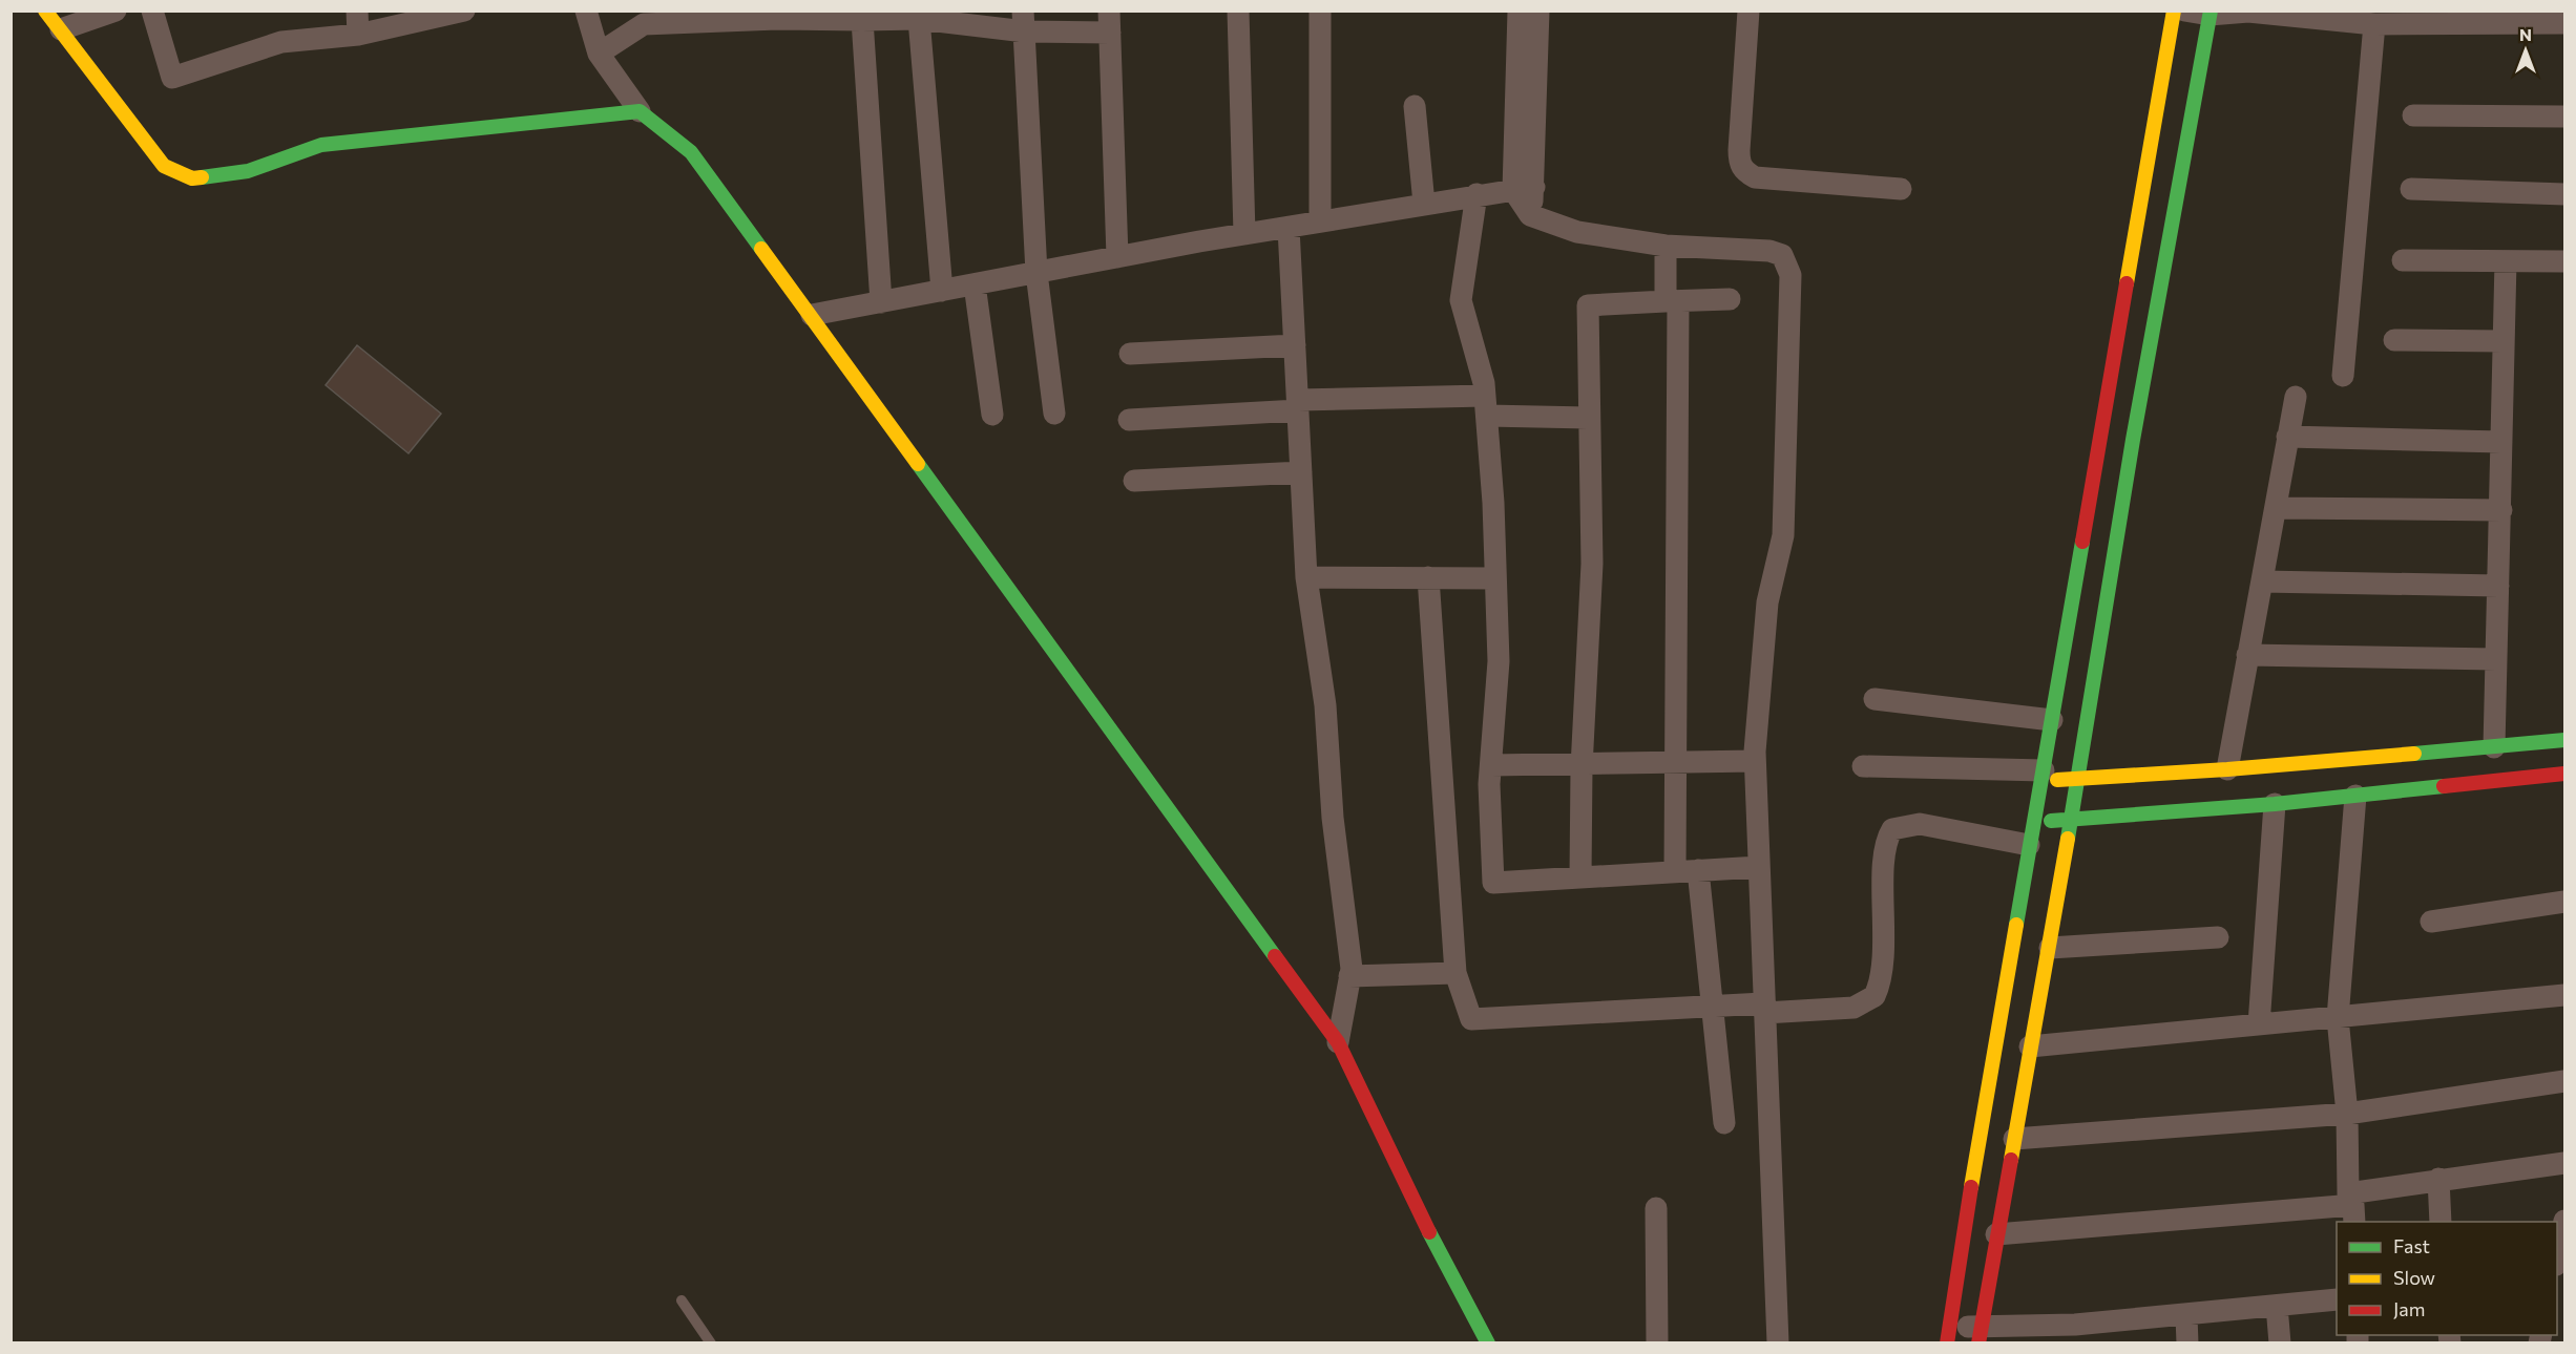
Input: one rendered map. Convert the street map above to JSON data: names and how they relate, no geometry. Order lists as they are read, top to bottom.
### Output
{
  "legend": ["Fast", "Slow", "Jam"],
  "north": "top"
}
